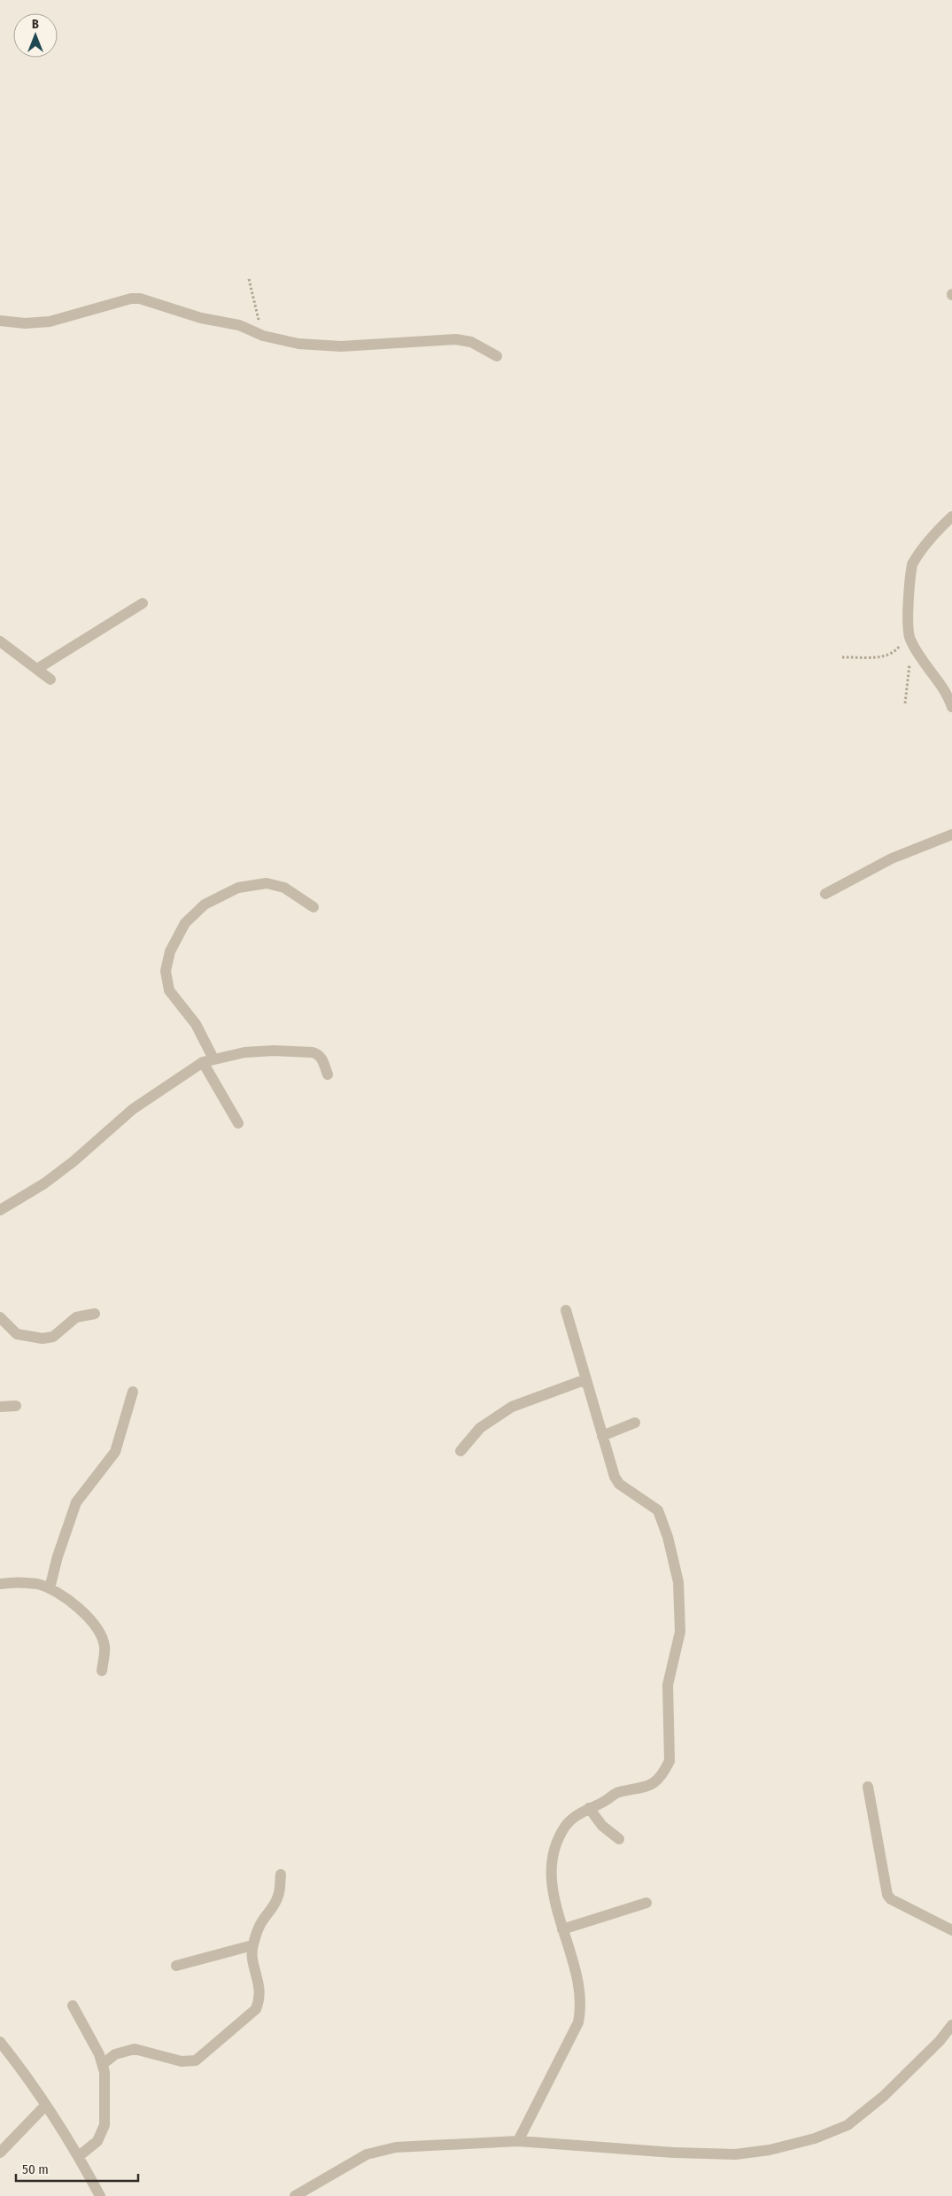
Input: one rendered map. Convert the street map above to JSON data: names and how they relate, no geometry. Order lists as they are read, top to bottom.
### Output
{
  "scale_bar": "50 m",
  "north": "top"
}
